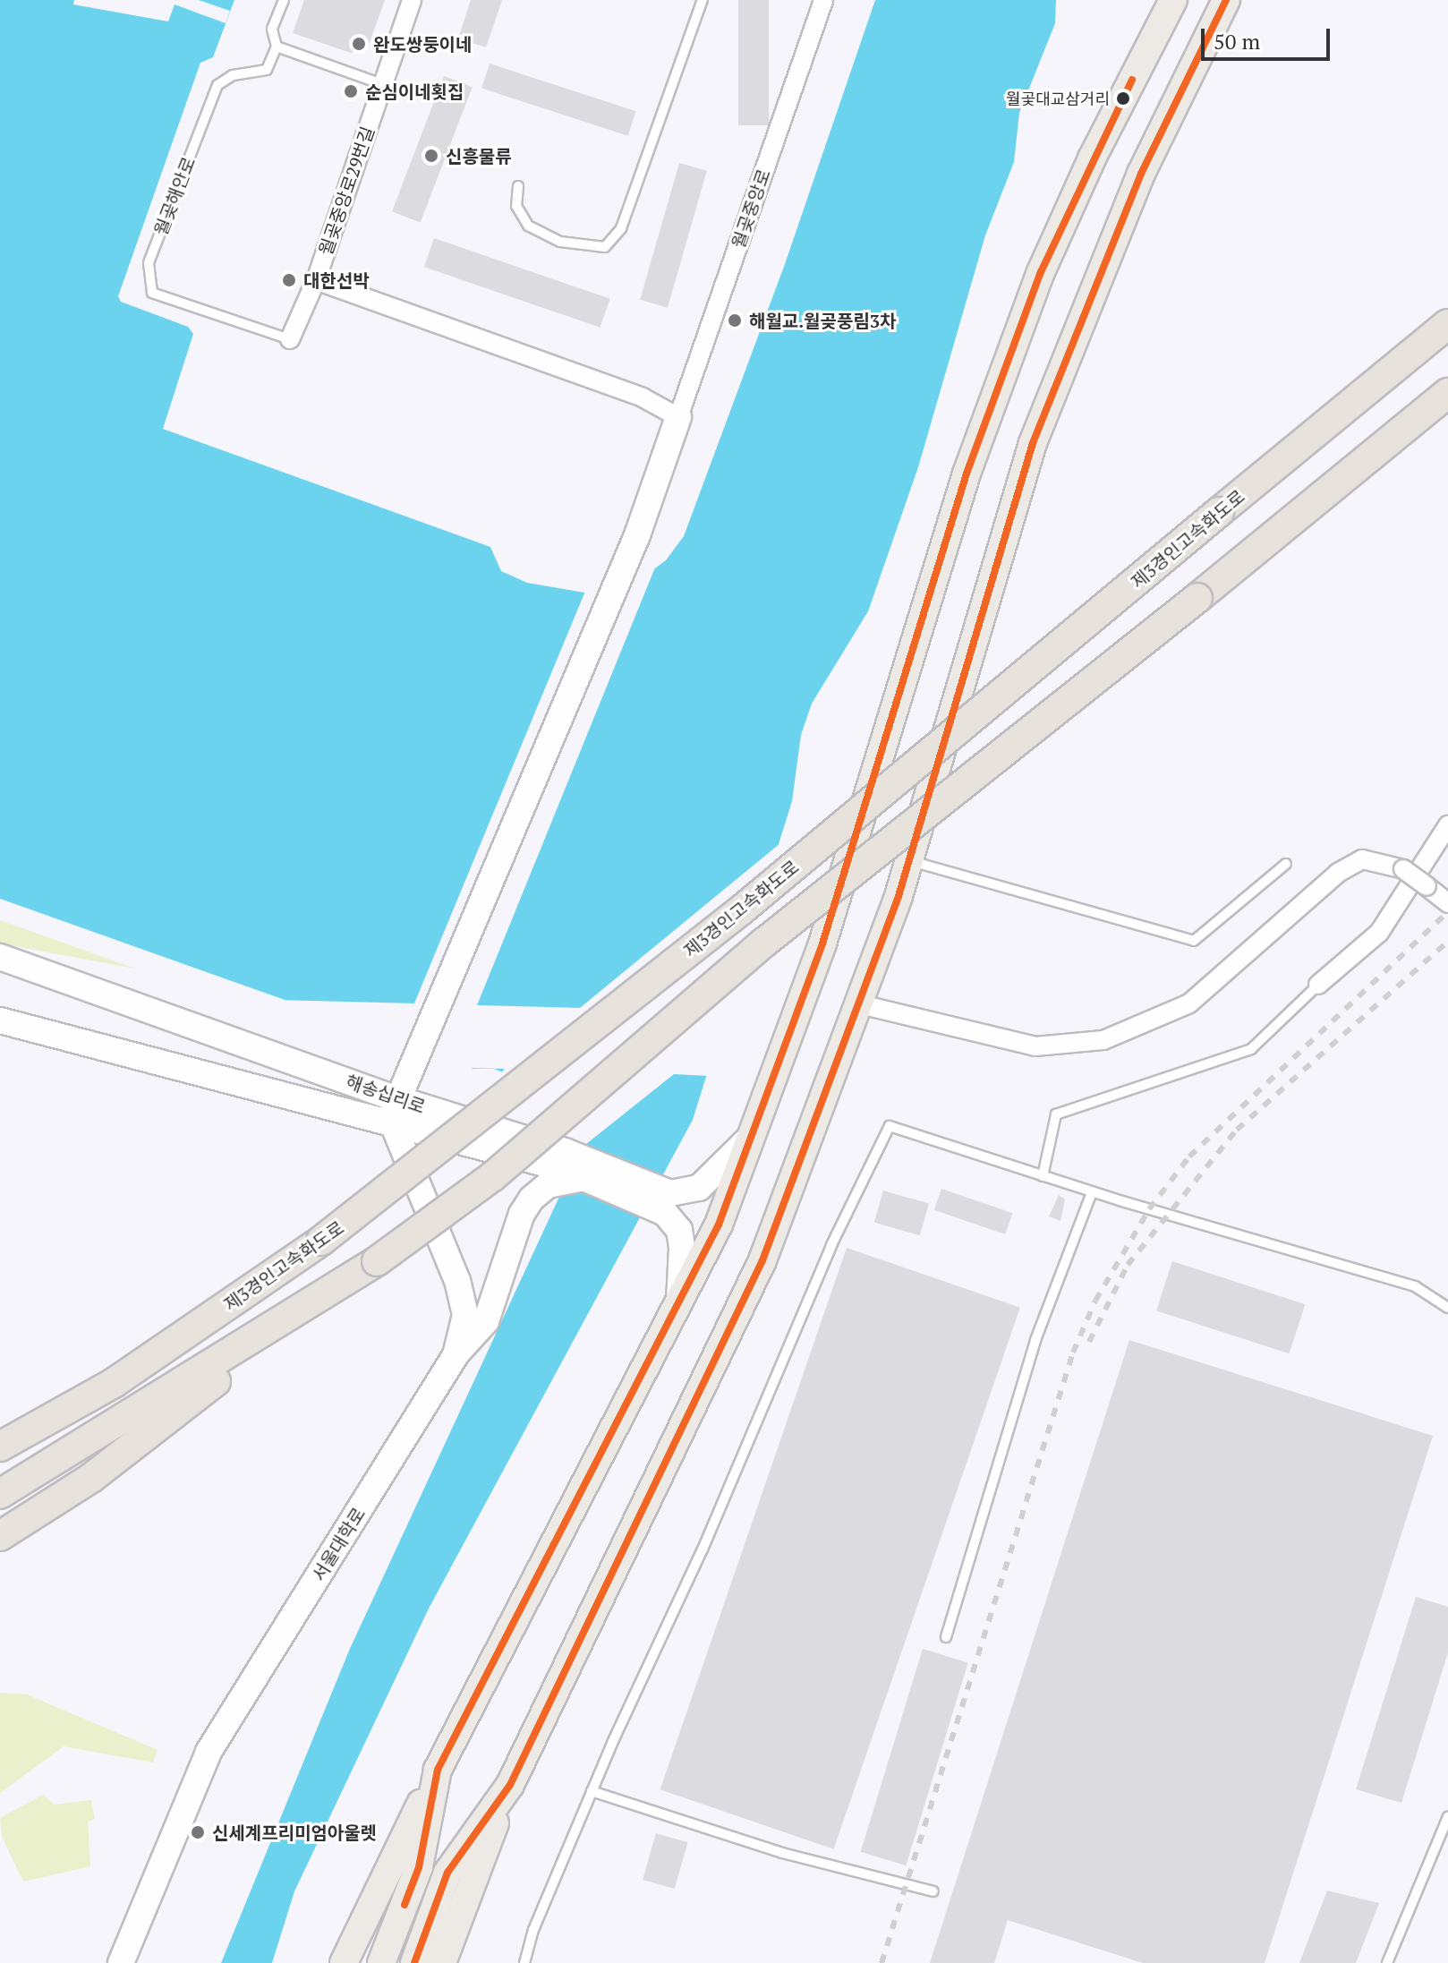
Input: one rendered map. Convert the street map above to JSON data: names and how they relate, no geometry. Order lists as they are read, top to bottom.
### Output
{
  "streets": {
    "highway": ["제3경인고속화도로"],
    "main road": ["해송십리로", "서울대학로"],
    "street": ["월곶중앙로29번길", "월곶중앙로"],
    "lane": ["월곶해안로"]
  },
  "crossings": [
    ["월곶중앙로29번길", "월곶해안로"],
    ["해송십리로", "서울대학로"]
  ],
  "places": [
    "완도쌍둥이네",
    "순심이네횟집",
    "월곷대교삼거리",
    "신흥물류",
    "대한선박",
    "해월교.월곶풍림3차",
    "신세계프리미엄아울렛"
  ],
  "scale_bar": "50 m"
}
